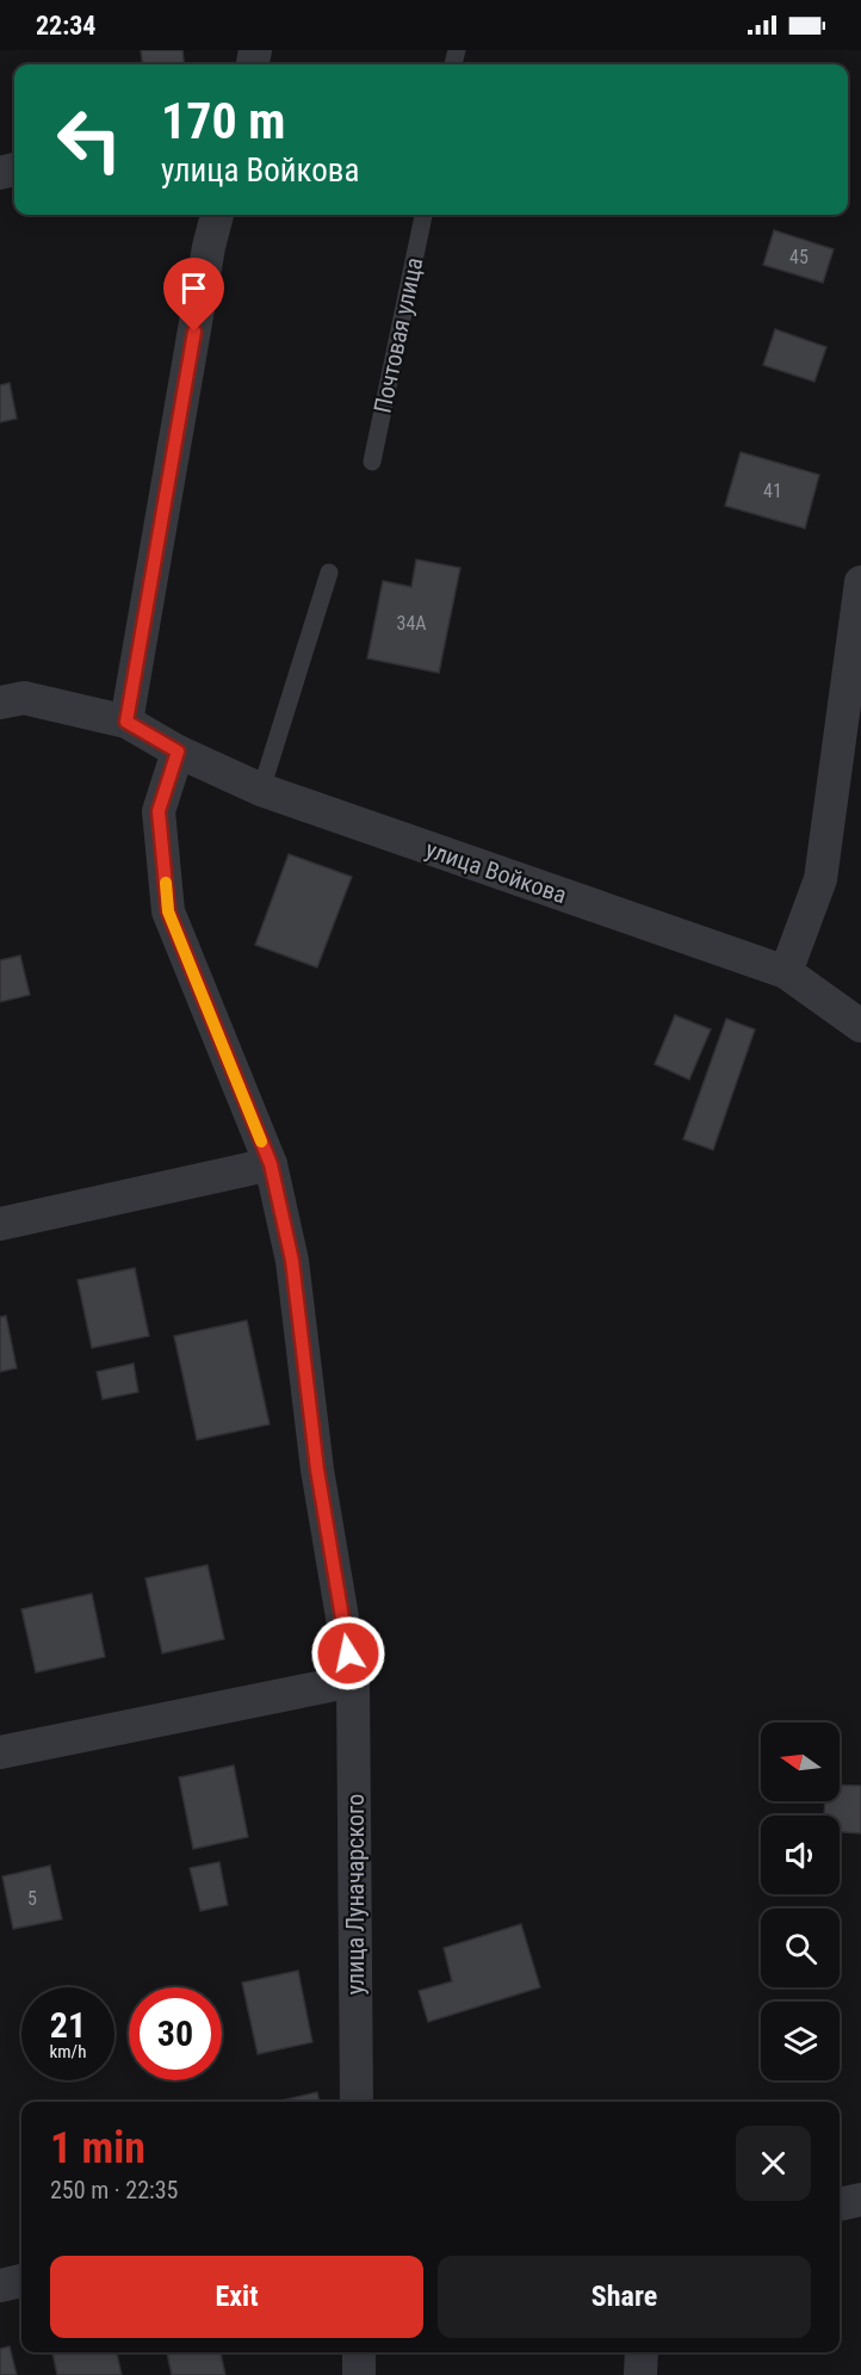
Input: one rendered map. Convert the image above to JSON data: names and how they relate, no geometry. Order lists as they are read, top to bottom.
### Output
{
  "streets": {
    "street": ["улица Войкова", "улица Луначарского"],
    "lane": ["Почтовая улица"]
  },
  "house_numbers": [
    "45",
    "41",
    "34А",
    "5"
  ],
  "north": "left",
  "page": {
    "status": "22:34",
    "turn": ["170 m", "улица Войкова"],
    "speed": "21 km/h",
    "limit": "30",
    "heading": ["1 min", "250 m · 22:35"],
    "buttons": ["Exit", "Share"]
  }
}
